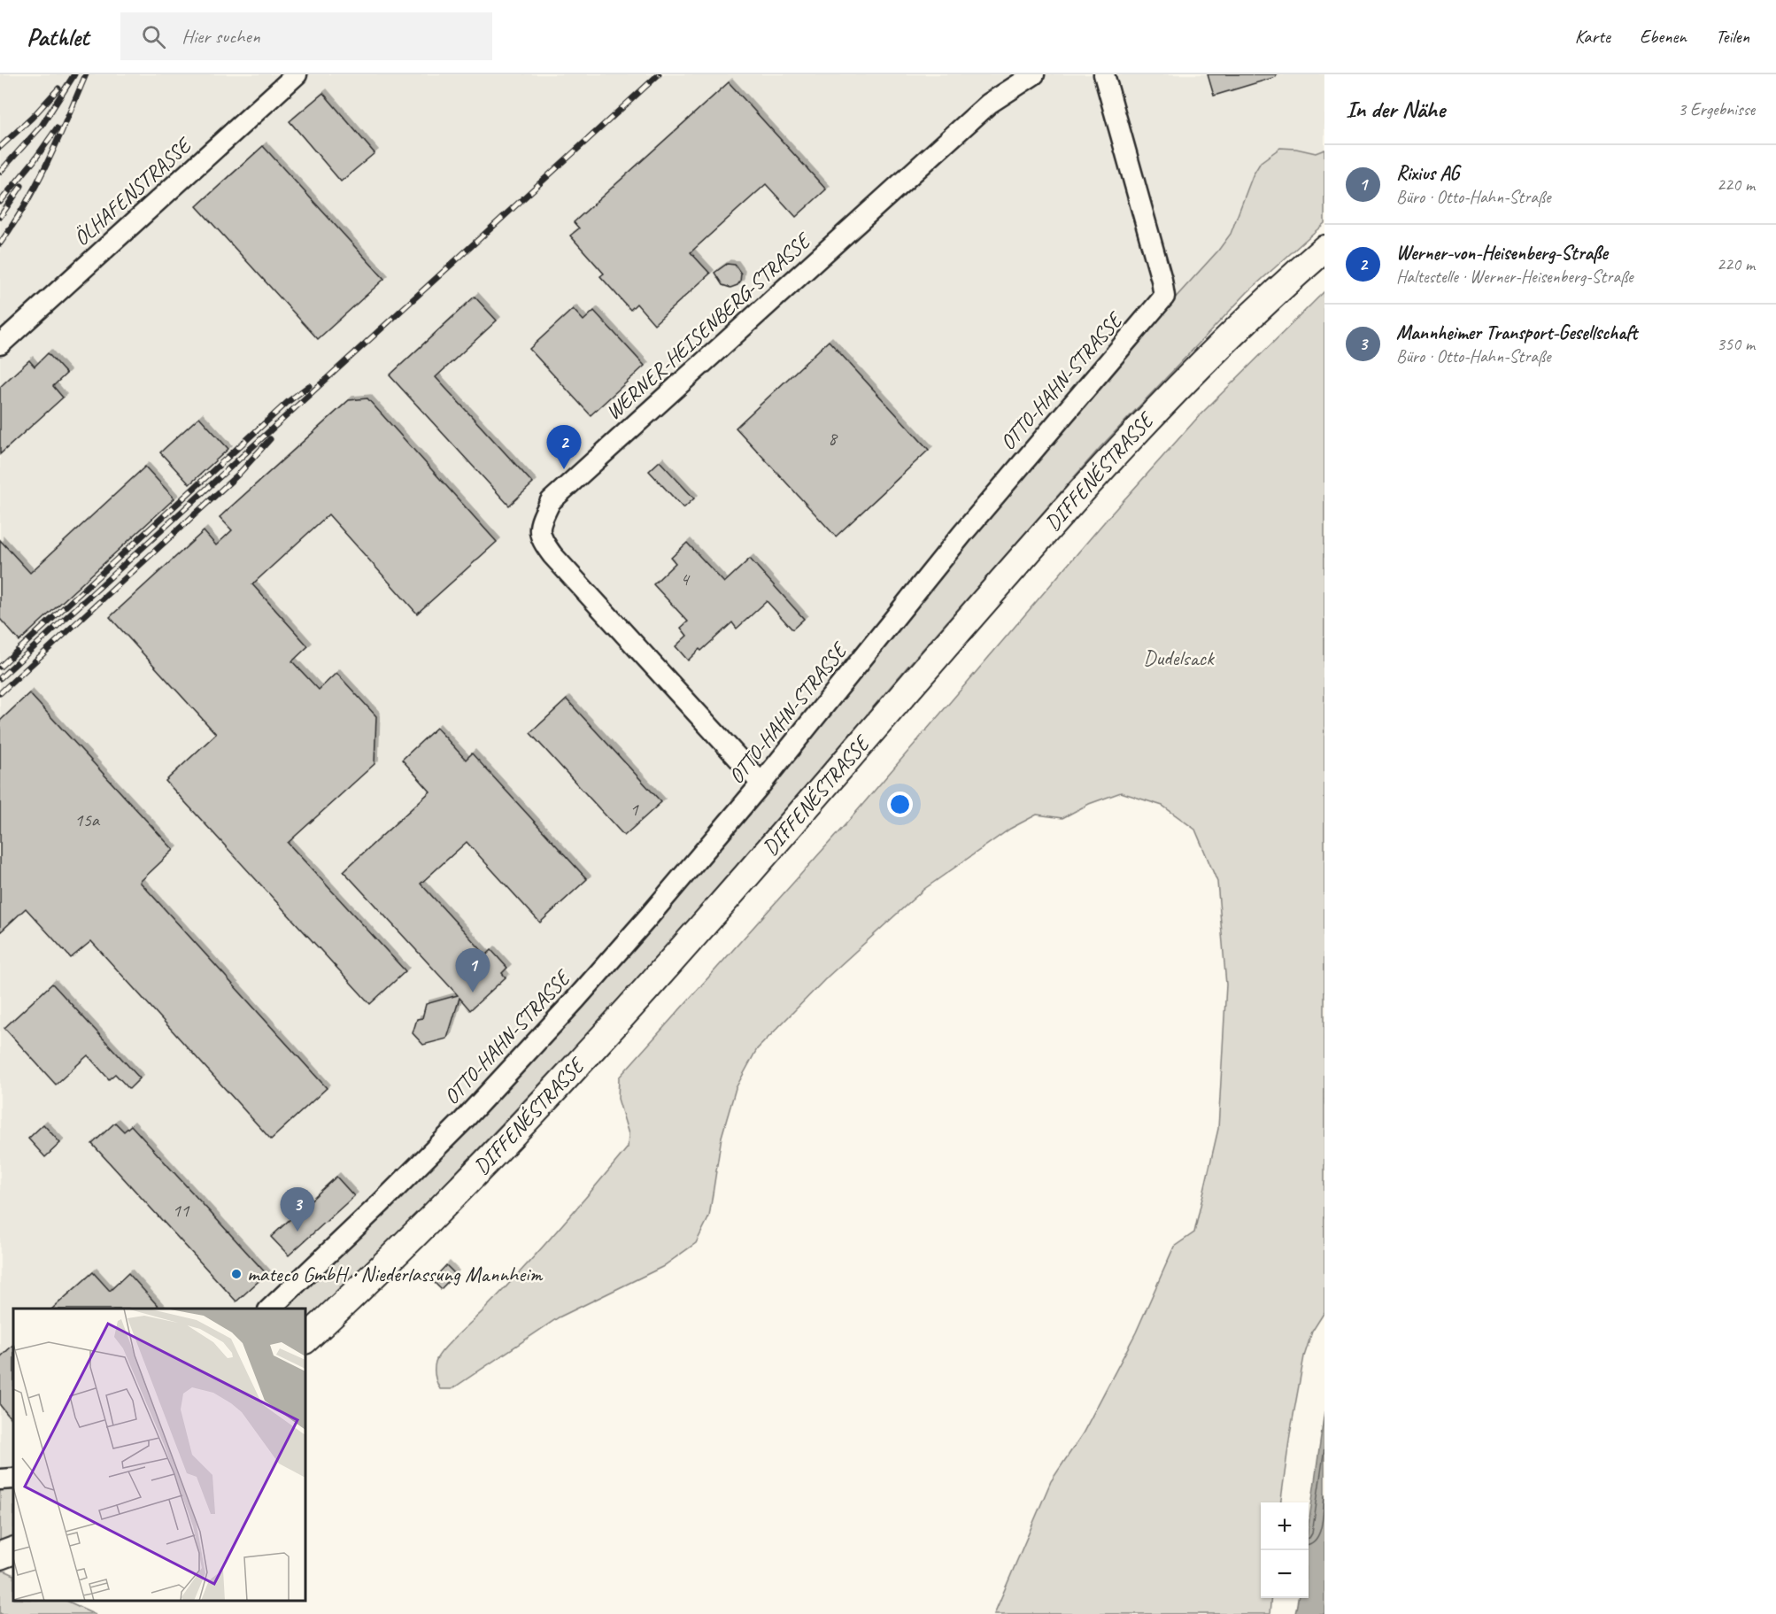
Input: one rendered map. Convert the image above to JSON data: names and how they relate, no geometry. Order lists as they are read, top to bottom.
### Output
{
  "streets": {
    "main road": ["DIFFENÉSTRASSE"],
    "street": ["ÖLHAFENSTRASSE", "WERNER-HEISENBERG-STRASSE", "OTTO-HAHN-STRASSE"]
  },
  "crossings": [
    ["WERNER-HEISENBERG-STRASSE", "OTTO-HAHN-STRASSE"]
  ],
  "parks": ["Dudelsack"],
  "places": ["mateco GmbH • Niederlassung Mannheim"],
  "house_numbers": [
    "8",
    "4",
    "1",
    "15a",
    "11"
  ],
  "page": {
    "header": "Pathlet",
    "search": "Hier suchen",
    "nav": ["Karte", "Ebenen", "Teilen"],
    "heading": ["In der Nähe", "3 Ergebnisse"],
    "list": [
      {
        "mark": "1",
        "name": "Rixius AG",
        "note": "Büro · Otto-Hahn-Straße",
        "value": "220 m"
      },
      {
        "mark": "2",
        "name": "Werner-von-Heisenberg-Straße",
        "note": "Haltestelle · Werner-Heisenberg-Straße",
        "value": "220 m"
      },
      {
        "mark": "3",
        "name": "Mannheimer Transport-Gesellschaft",
        "note": "Büro · Otto-Hahn-Straße",
        "value": "350 m"
      }
    ],
    "pins": ["2", "1", "3"],
    "map_buttons": ["+", "−"]
  }
}
